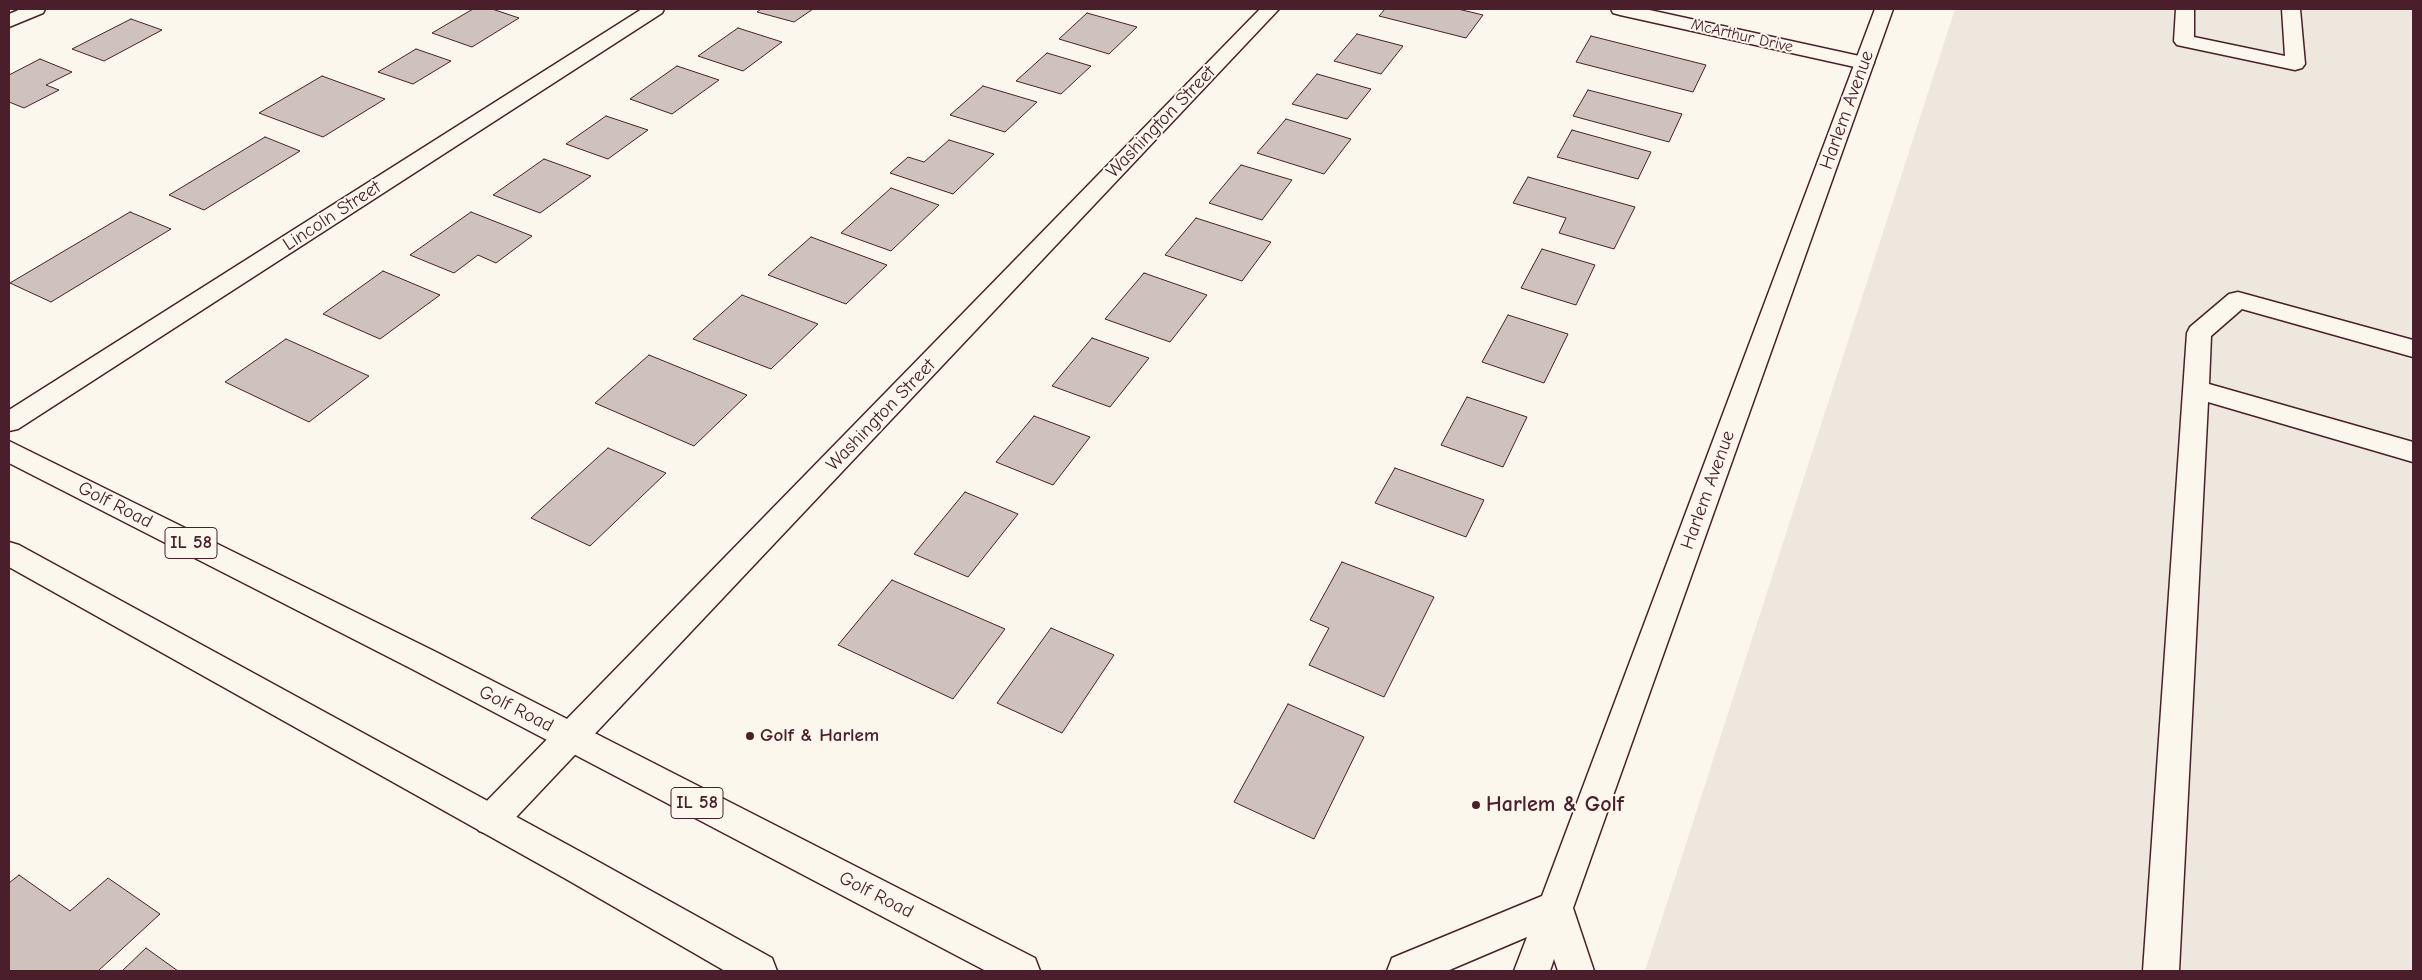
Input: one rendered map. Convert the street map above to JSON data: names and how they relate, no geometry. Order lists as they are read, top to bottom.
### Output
{
  "streets": {
    "main road": [
      "McArthur Drive",
      "Harlem Avenue",
      "Washington Street",
      "Lincoln Street",
      "Golf Road",
      "IL 58"
    ]
  },
  "crossings": [
    ["McArthur Drive", "Harlem Avenue"],
    ["Washington Street", "Golf Road"]
  ],
  "places": ["Golf & Harlem", "Harlem & Golf"]
}
